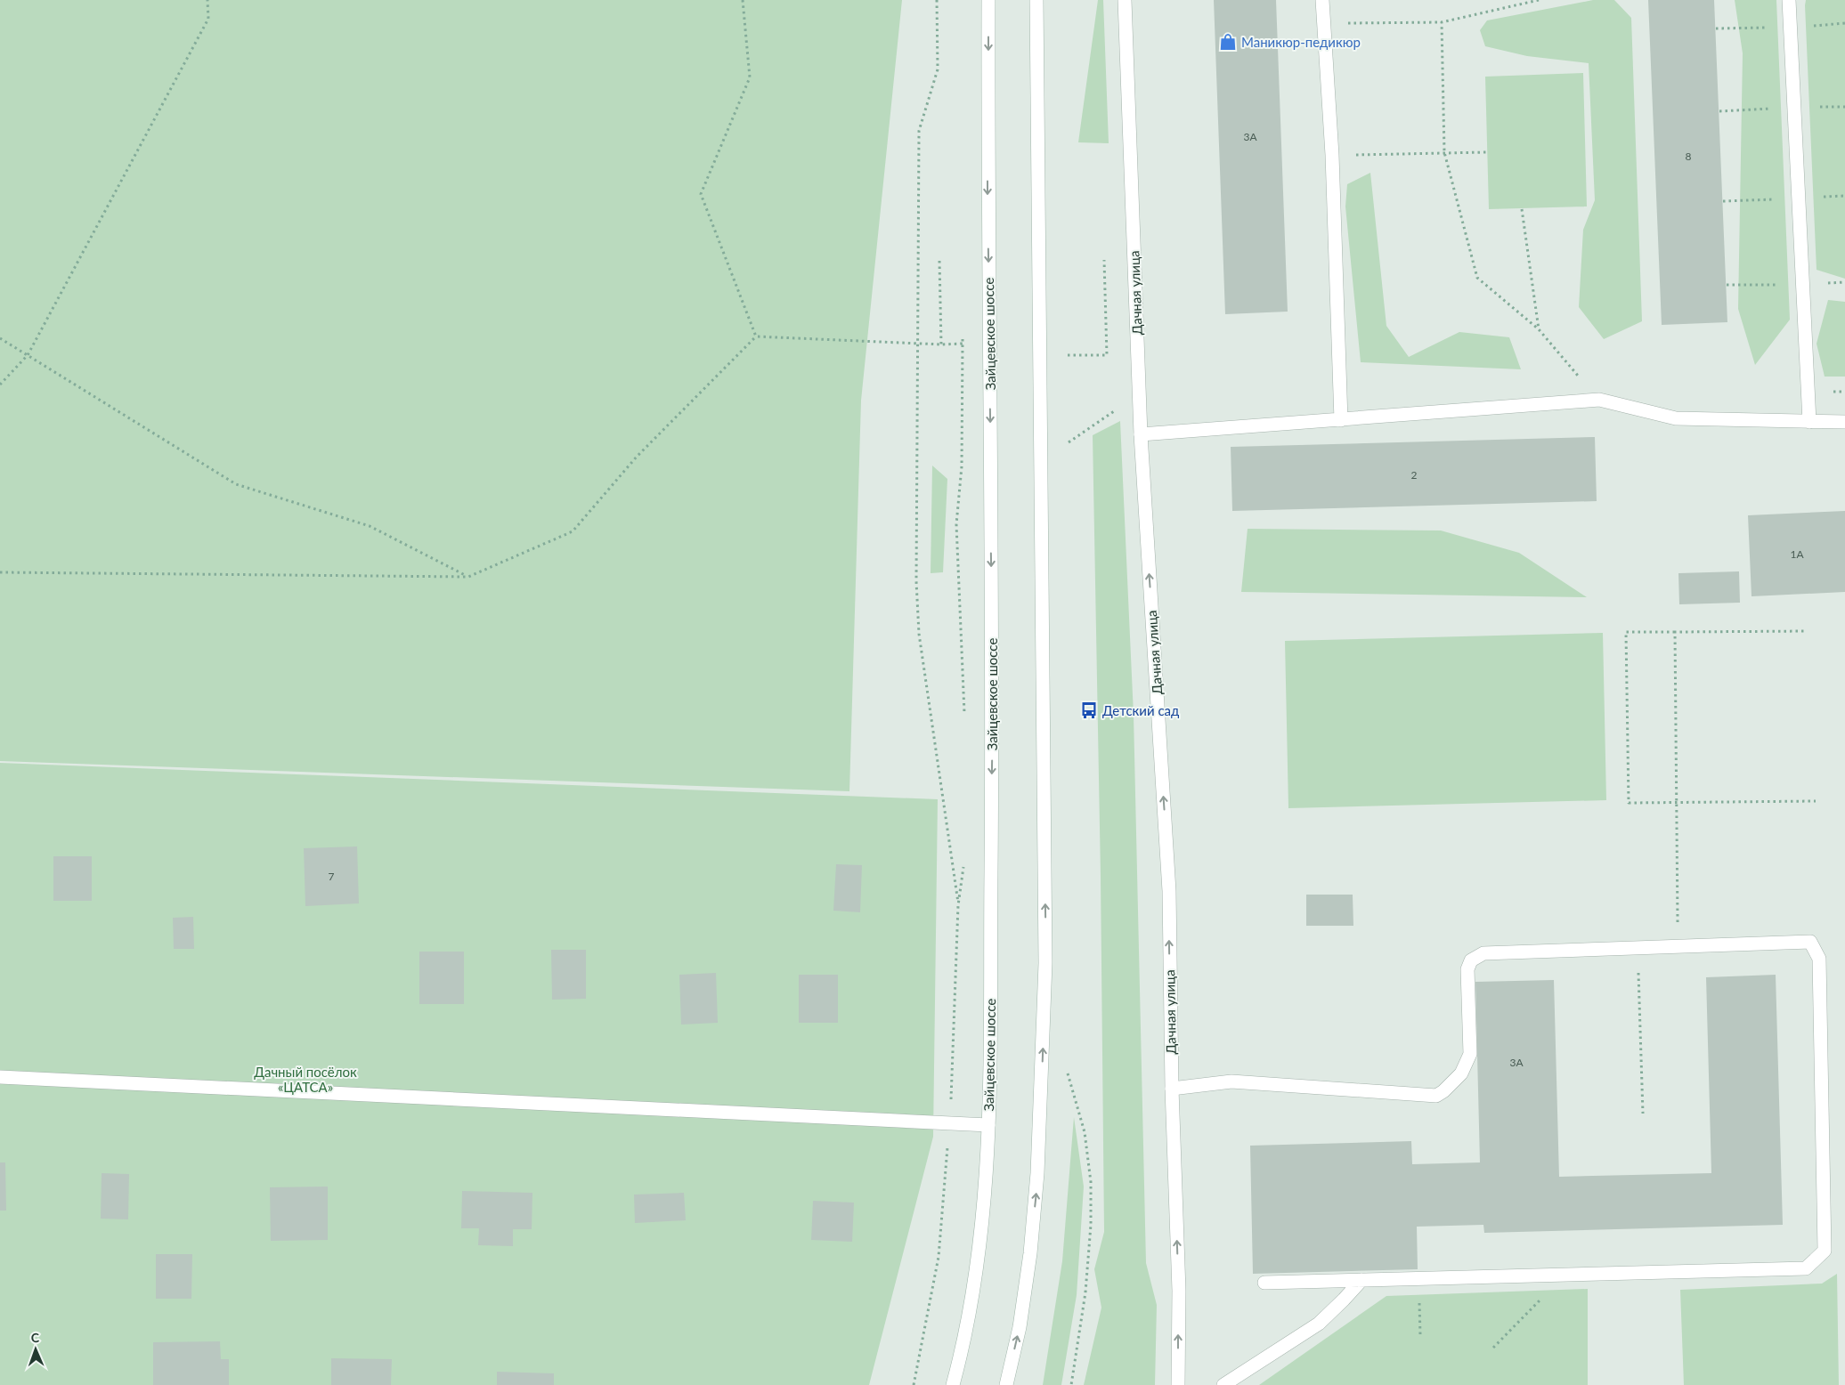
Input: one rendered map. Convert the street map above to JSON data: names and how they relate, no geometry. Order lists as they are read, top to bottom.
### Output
{
  "streets": {
    "main road": ["Дачная улица", "Зайцевское шоссе"]
  },
  "parks": ["Дачный посёлок «ЦАТСА»"],
  "places": {
    "shop": ["Маникюр-педикюр"],
    "bus stop": ["Детский сад"]
  },
  "house_numbers": [
    "3А",
    "8",
    "2",
    "1А",
    "7",
    "3А"
  ],
  "north": "top"
}
